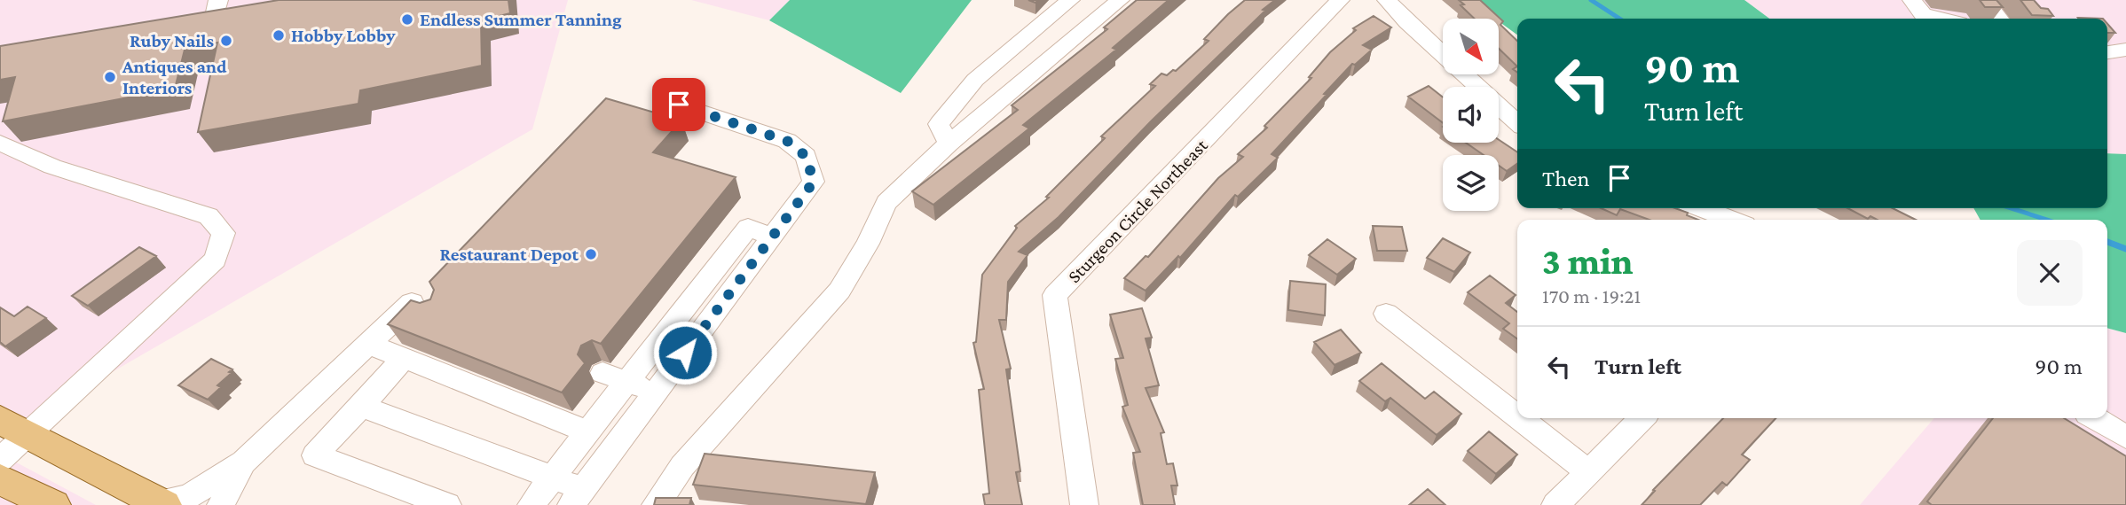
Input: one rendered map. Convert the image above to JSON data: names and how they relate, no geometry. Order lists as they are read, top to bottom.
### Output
{
  "streets": {
    "street": ["Sturgeon Circle Northeast"]
  },
  "places": [
    "Endless Summer Tanning",
    "Hobby Lobby",
    "Ruby Nails",
    "Antiques and Interiors",
    "Restaurant Depot"
  ],
  "north": "bottom right",
  "page": {
    "turn": ["90 m", "Turn left"],
    "then": "Then",
    "heading": ["3 min", "170 m · 19:21"],
    "list": [
      {
        "name": "Turn left",
        "value": "90 m"
      }
    ]
  }
}
